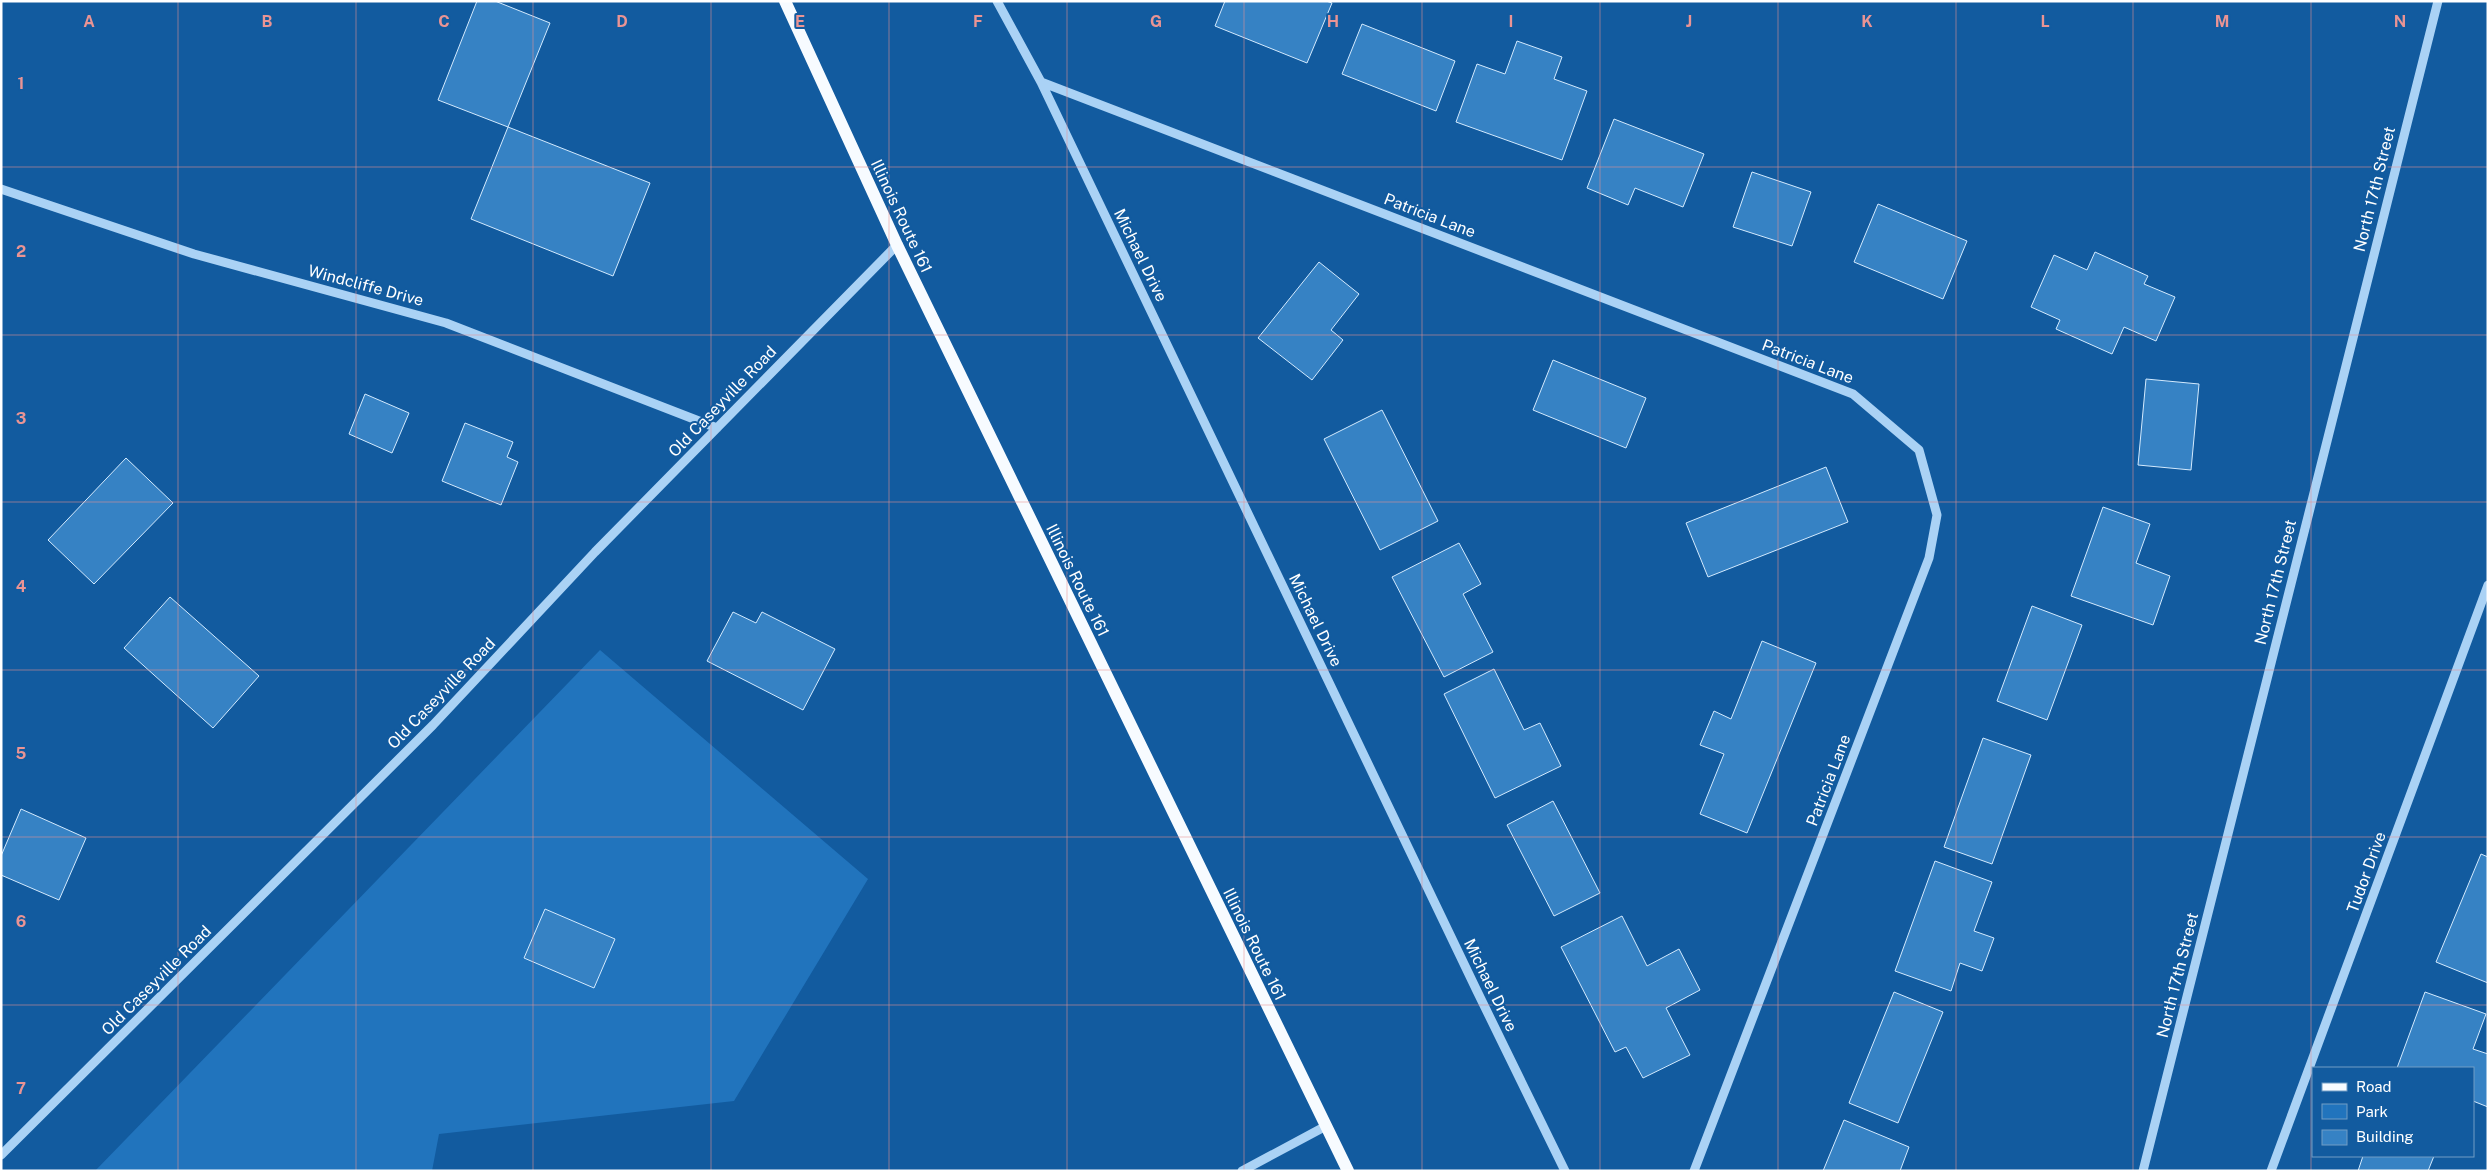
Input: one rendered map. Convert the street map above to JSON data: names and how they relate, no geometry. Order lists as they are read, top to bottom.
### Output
{
  "streets": {
    "main road": ["Illinois Route 161"],
    "street": [
      "North 17th Street",
      "Patricia Lane",
      "Michael Drive",
      "Windcliffe Drive",
      "Old Caseyville Road",
      "Tudor Drive"
    ]
  },
  "crossings": [
    ["Patricia Lane", "Michael Drive"],
    ["Illinois Route 161", "Old Caseyville Road"],
    ["Windcliffe Drive", "Old Caseyville Road"]
  ],
  "legend": ["Road", "Park", "Building"],
  "grid": {
    "columns": [
      "A",
      "B",
      "C",
      "D",
      "E",
      "F",
      "G",
      "H",
      "I",
      "J",
      "K",
      "L",
      "M",
      "N"
    ],
    "rows": [
      "1",
      "2",
      "3",
      "4",
      "5",
      "6",
      "7"
    ]
  }
}
